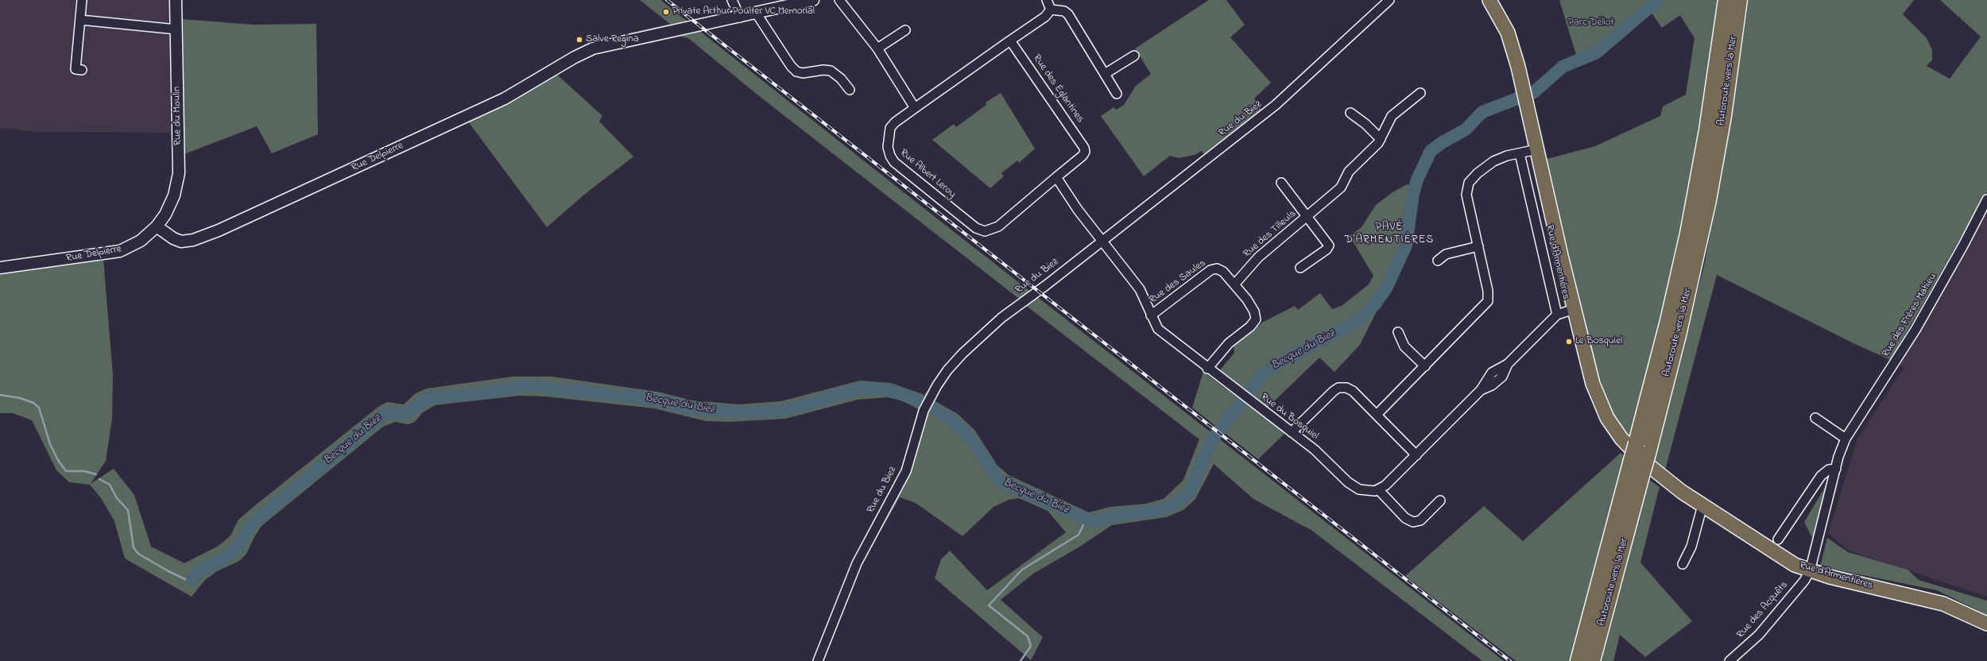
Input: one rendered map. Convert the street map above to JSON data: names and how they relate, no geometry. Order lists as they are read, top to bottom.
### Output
{
  "streets": {
    "highway": ["Autoroute vers la Mer"],
    "main road": ["Rue d'Armentières"],
    "street": [
      "Rue des Églantines",
      "Rue du Moulin",
      "Rue du Biez",
      "Rue Delpierre",
      "Rue Albert Leroy",
      "Rue des Tilleuls",
      "Rue des Saules",
      "Rue des Frères Mahieu",
      "Rue du Bosquiel",
      "Rue des Acquêts"
    ]
  },
  "crossings": [
    ["Rue des Églantines", "Rue Albert Leroy"],
    ["Rue du Moulin", "Rue Delpierre"],
    ["Rue du Biez", "Rue du Bosquiel"],
    ["Rue des Tilleuls", "Rue des Saules"],
    ["Rue d'Armentières", "Rue des Frères Mahieu"],
    ["Rue d'Armentières", "Rue des Acquêts"],
    ["Rue des Saules", "Rue du Bosquiel"],
    ["Rue des Frères Mahieu", "Rue des Acquêts"]
  ],
  "districts": ["PAVÉ D'ARMENTIÈRES"],
  "water": ["Becque du Biez"],
  "parks": ["Parc Déliot"],
  "places": ["Private Arthur Poulter VC Memorial", "Salve Regina", "Le Bosquiel"]
}
